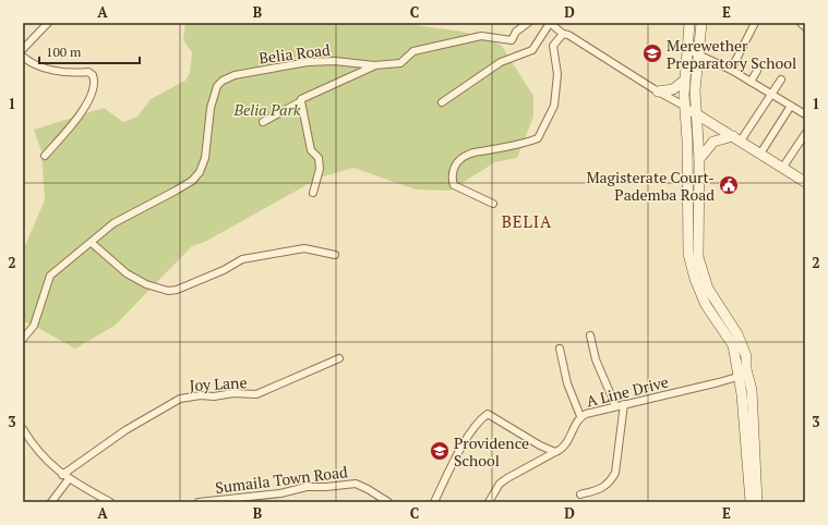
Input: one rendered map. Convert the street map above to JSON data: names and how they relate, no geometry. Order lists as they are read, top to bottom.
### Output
{
  "streets": {
    "street": [
      "Belia Road",
      "Joy Lane",
      "A Line Drive",
      "Sumaila Town Road"
    ]
  },
  "districts": ["BELIA"],
  "parks": ["Belia Park"],
  "places": {
    "school or university": ["Merewether Preparatory School", "Providence School"],
    "public building": ["Magisterate Court- Pademba Road"]
  },
  "scale_bar": "100 m",
  "grid": {
    "columns": [
      "A",
      "B",
      "C",
      "D",
      "E"
    ],
    "rows": ["1", "2", "3"]
  }
}
